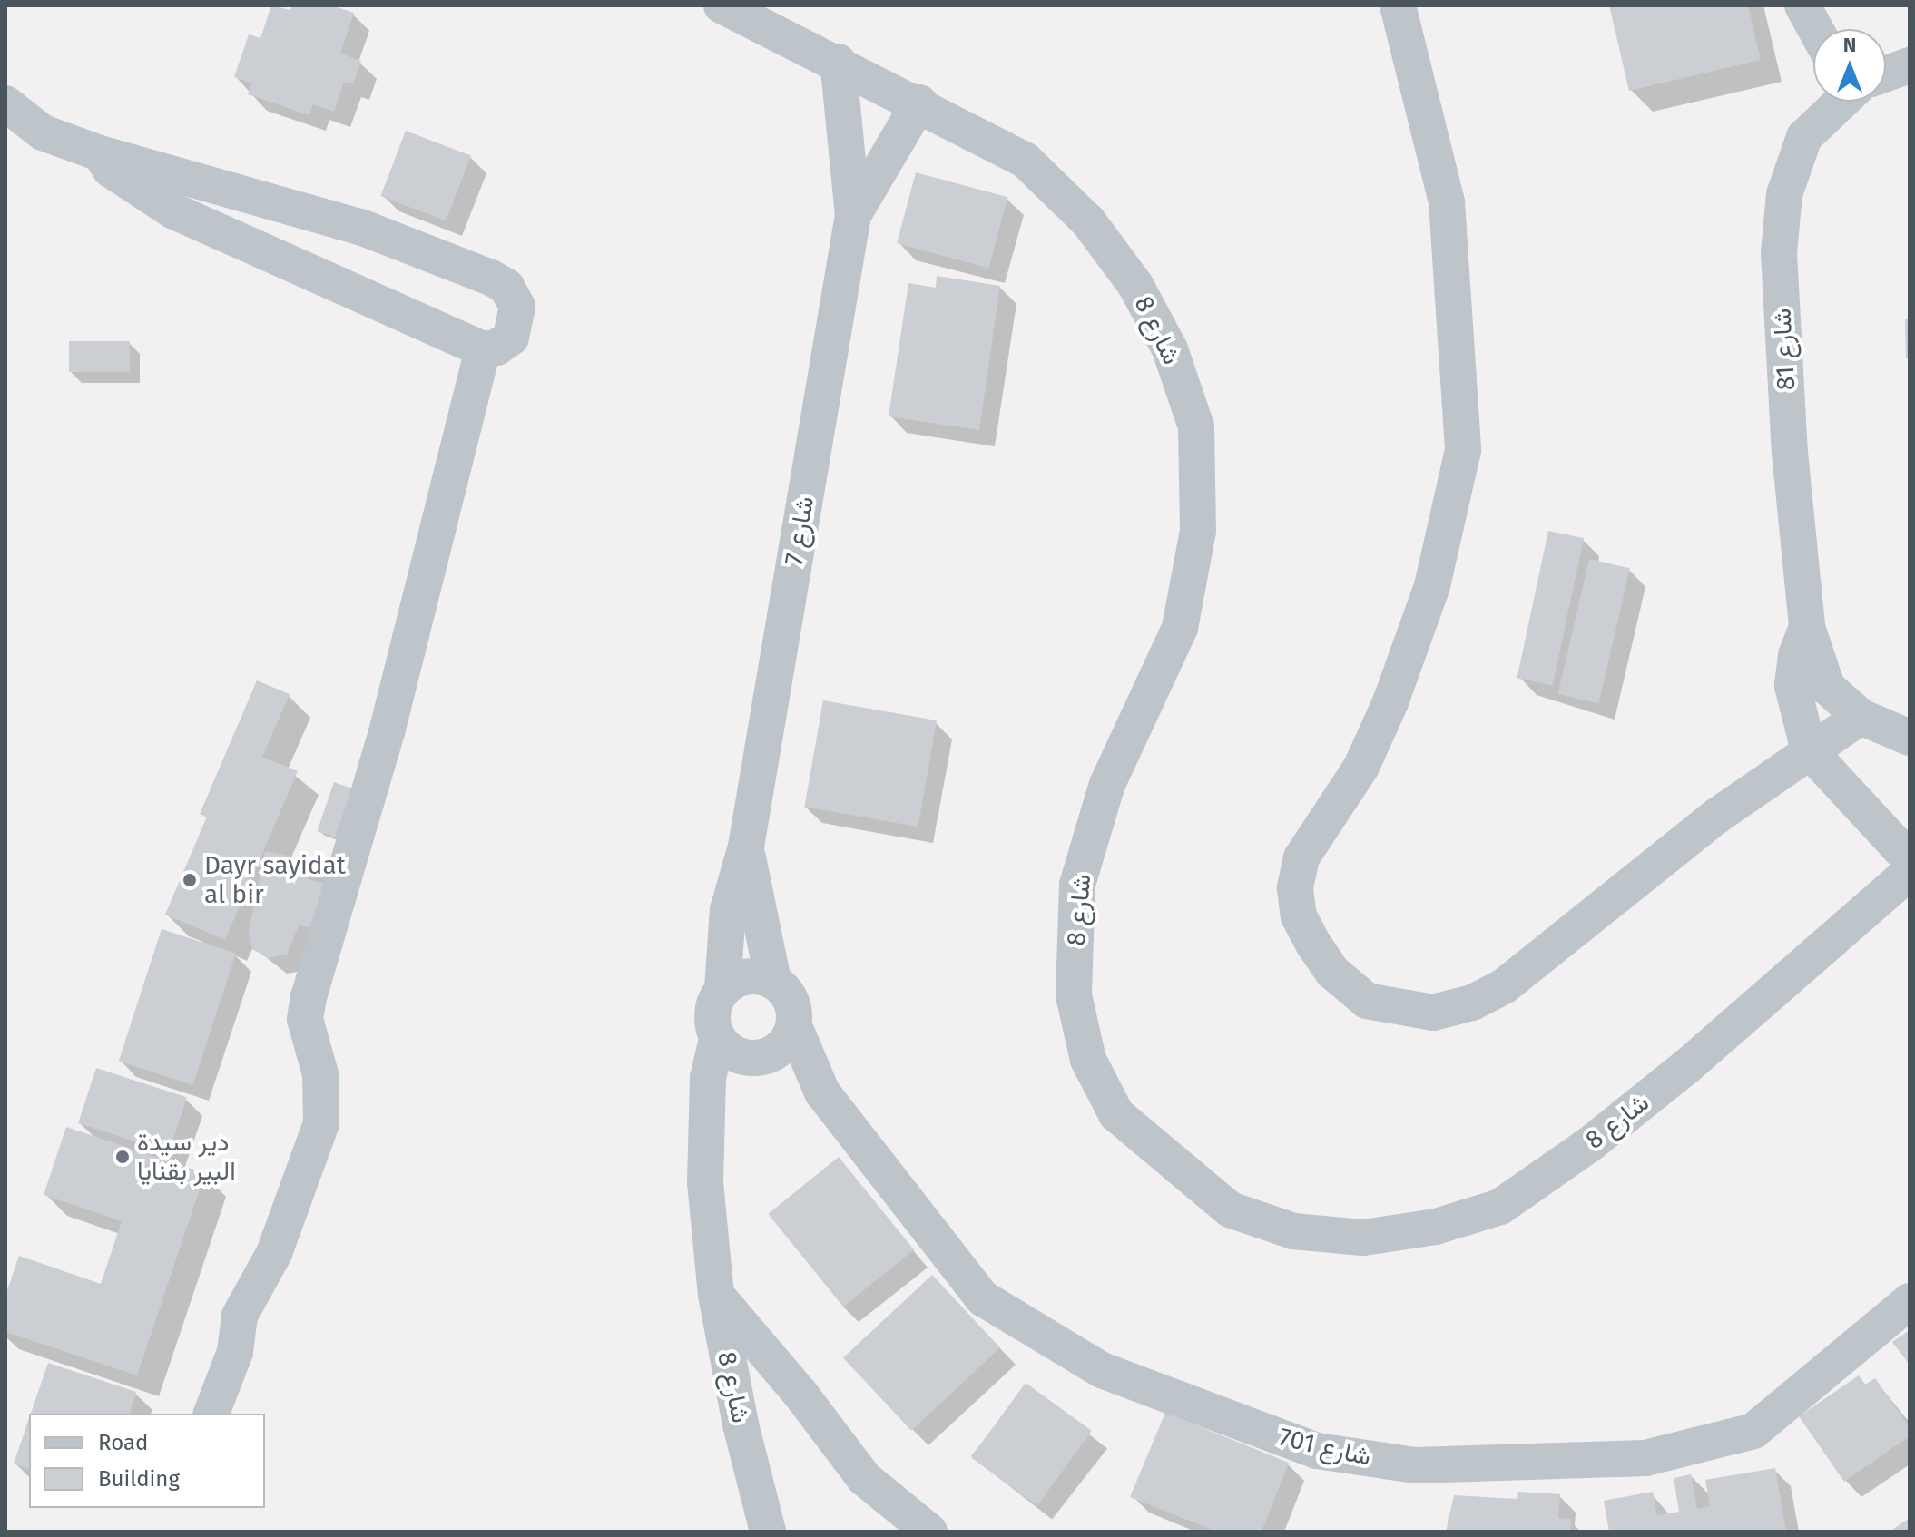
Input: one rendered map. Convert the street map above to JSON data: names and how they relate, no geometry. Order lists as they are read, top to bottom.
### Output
{
  "streets": {
    "street": [
      "شارع 8",
      "شارع 81",
      "شارع 7",
      "شارع 701"
    ]
  },
  "crossings": [
    ["شارع 8", "شارع 7"],
    ["شارع 8", "شارع 701"],
    ["شارع 7", "شارع 701"]
  ],
  "places": ["Dayr sayidat al bir", "دير سيدة البير بقنايا"],
  "legend": ["Road", "Building"],
  "north": "top"
}
